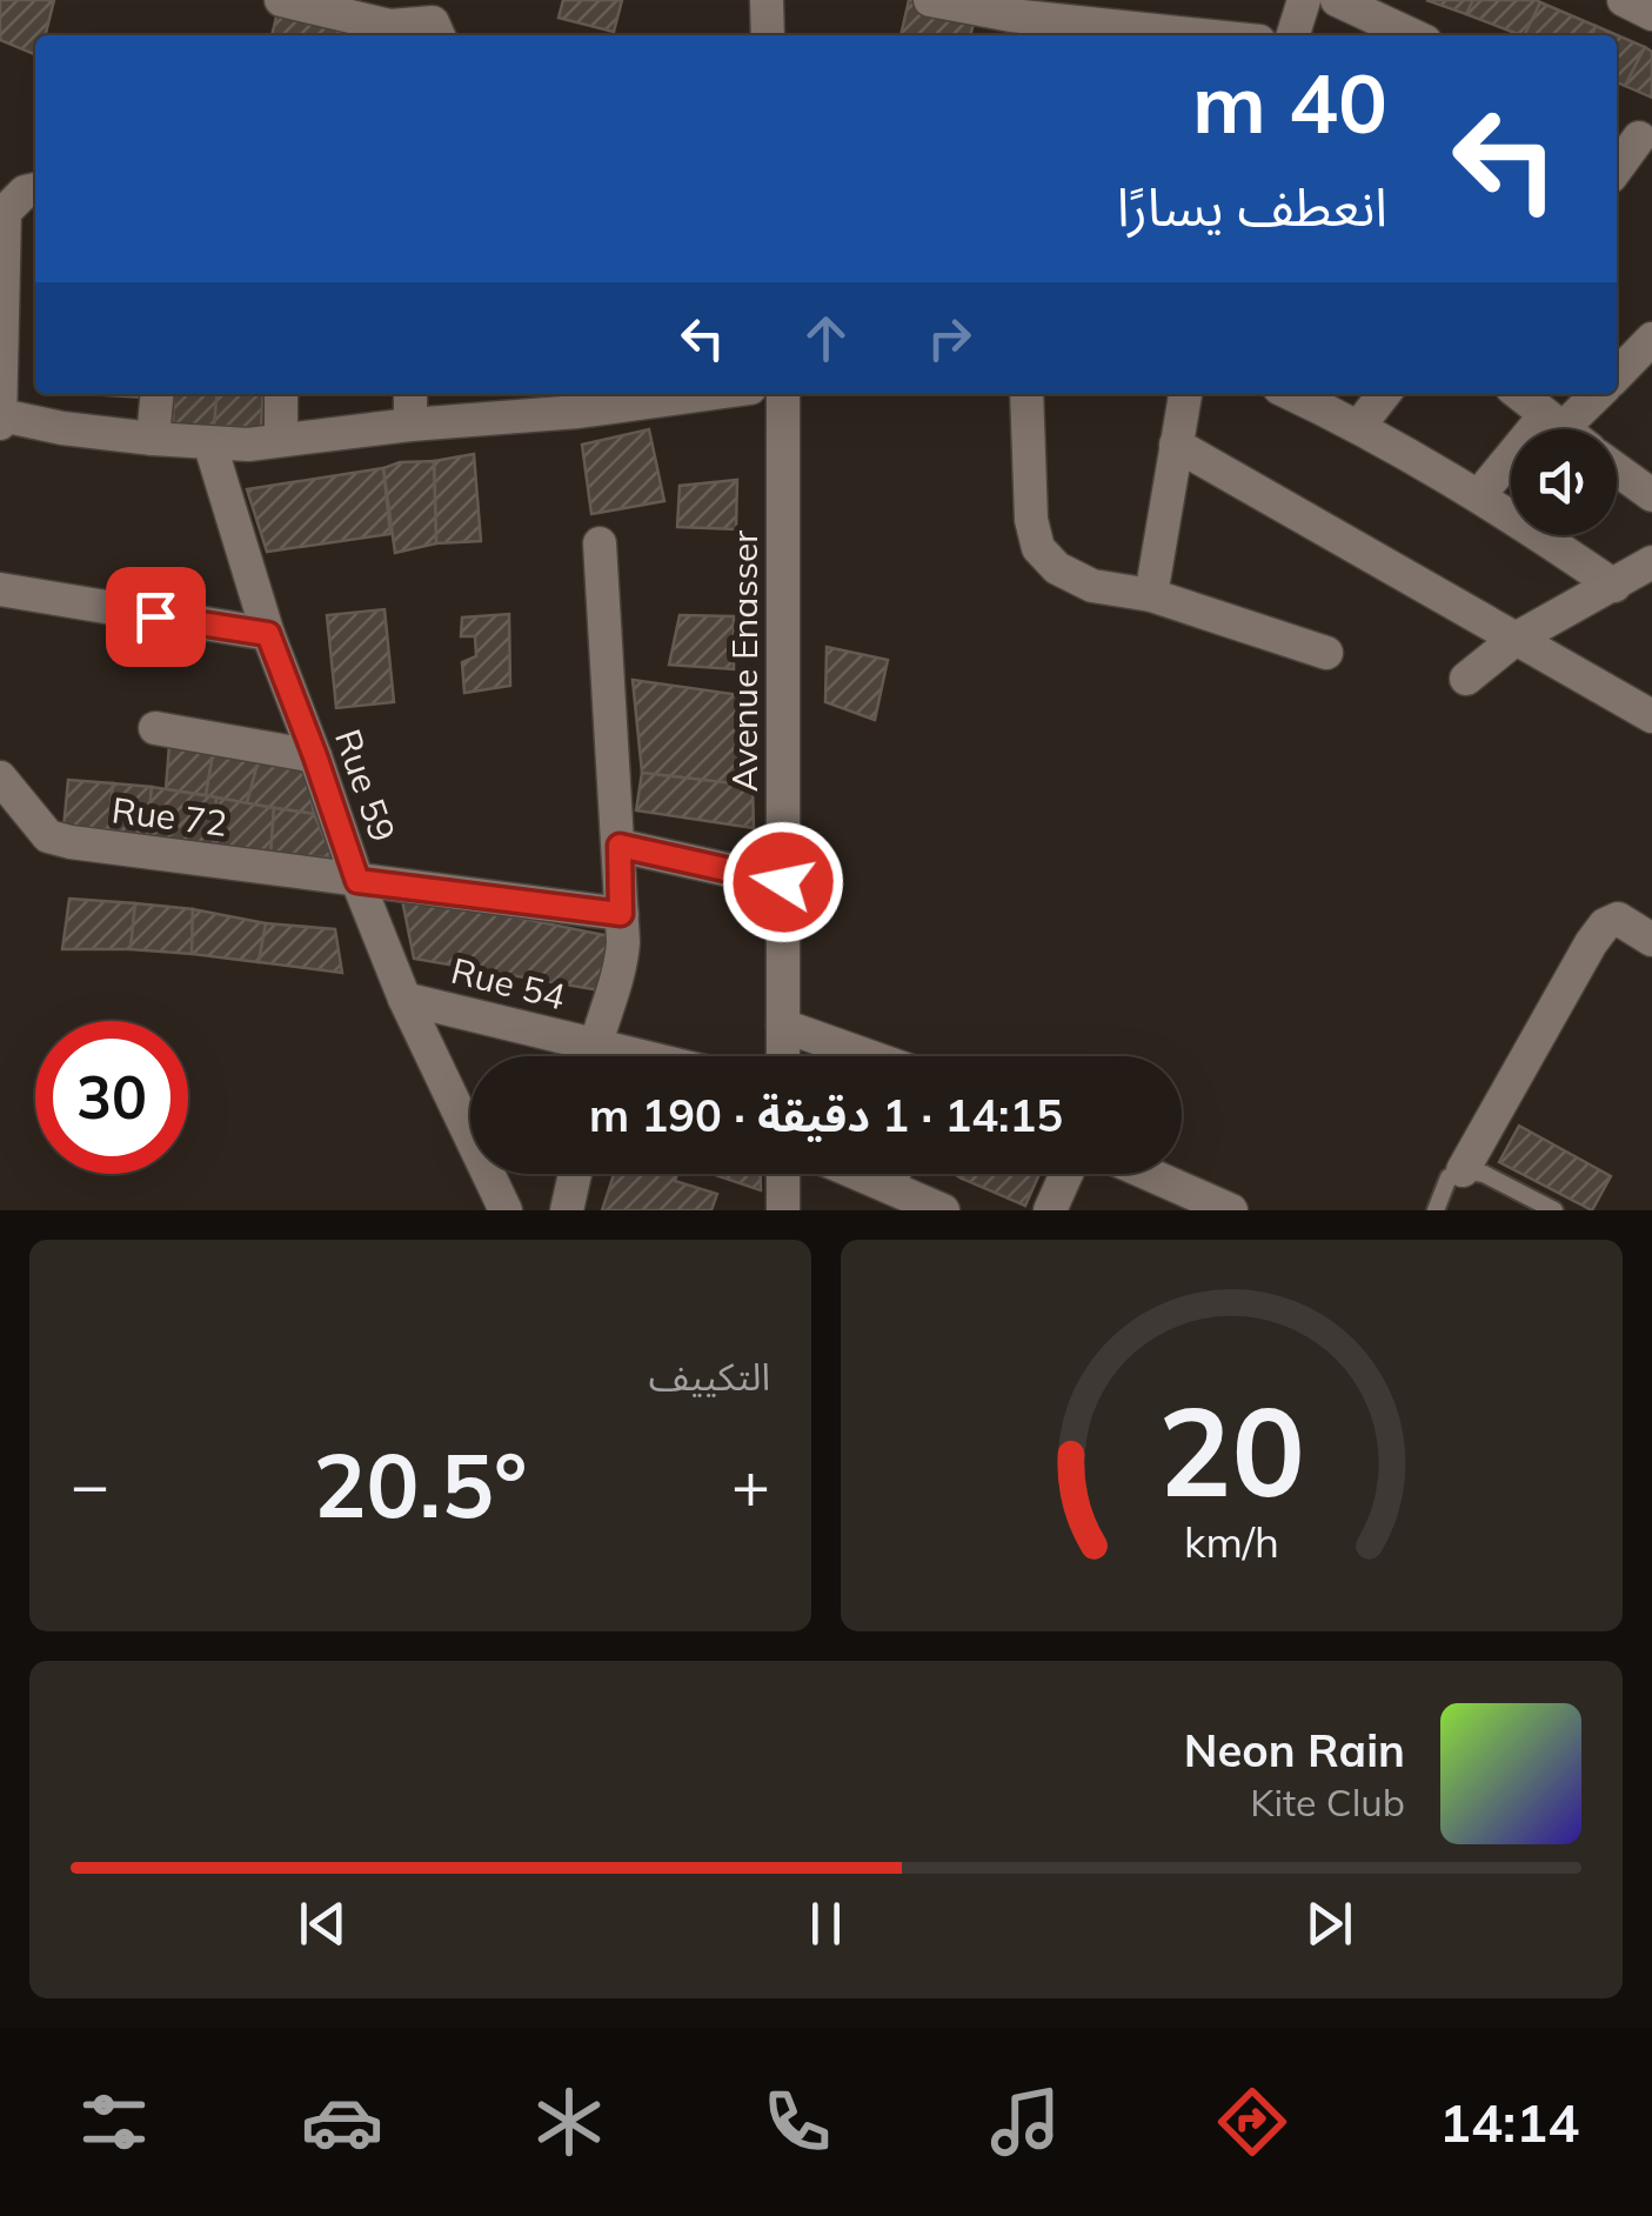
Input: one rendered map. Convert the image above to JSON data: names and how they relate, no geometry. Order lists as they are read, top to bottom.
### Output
{
  "streets": {
    "street": [
      "Avenue Enasser",
      "Rue 59",
      "Rue 72",
      "Rue 54"
    ]
  },
  "crossings": [
    ["Rue 59", "Rue 72"],
    ["Rue 59", "Rue 54"]
  ],
  "page": {
    "turn": ["40 m", "انعطف يسارًا"],
    "limit": "30",
    "trip": "14:15 · 1 دقيقة · 190 m",
    "tile": "التكييف",
    "heat": ["−", "20.5°", "+"],
    "song": ["Neon Rain", "Kite Club"],
    "tabs": "14:14",
    "gauge": ["20", "km/h"]
  }
}
